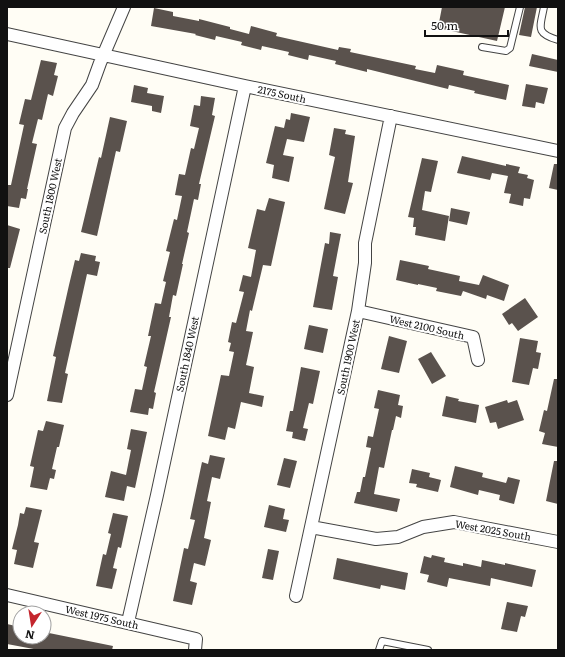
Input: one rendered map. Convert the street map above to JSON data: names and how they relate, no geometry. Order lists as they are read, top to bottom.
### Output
{
  "streets": {
    "street": [
      "2175 South",
      "South 1800 West",
      "West 2100 South",
      "South 1840 West",
      "South 1900 West",
      "West 2025 South",
      "West 1975 South"
    ]
  },
  "crossings": [
    ["2175 South", "South 1800 West"],
    ["2175 South", "South 1840 West"],
    ["2175 South", "South 1900 West"],
    ["West 2100 South", "South 1900 West"],
    ["South 1840 West", "West 1975 South"],
    ["South 1900 West", "West 2025 South"]
  ],
  "scale_bar": "50 m",
  "north": "bottom"
}
